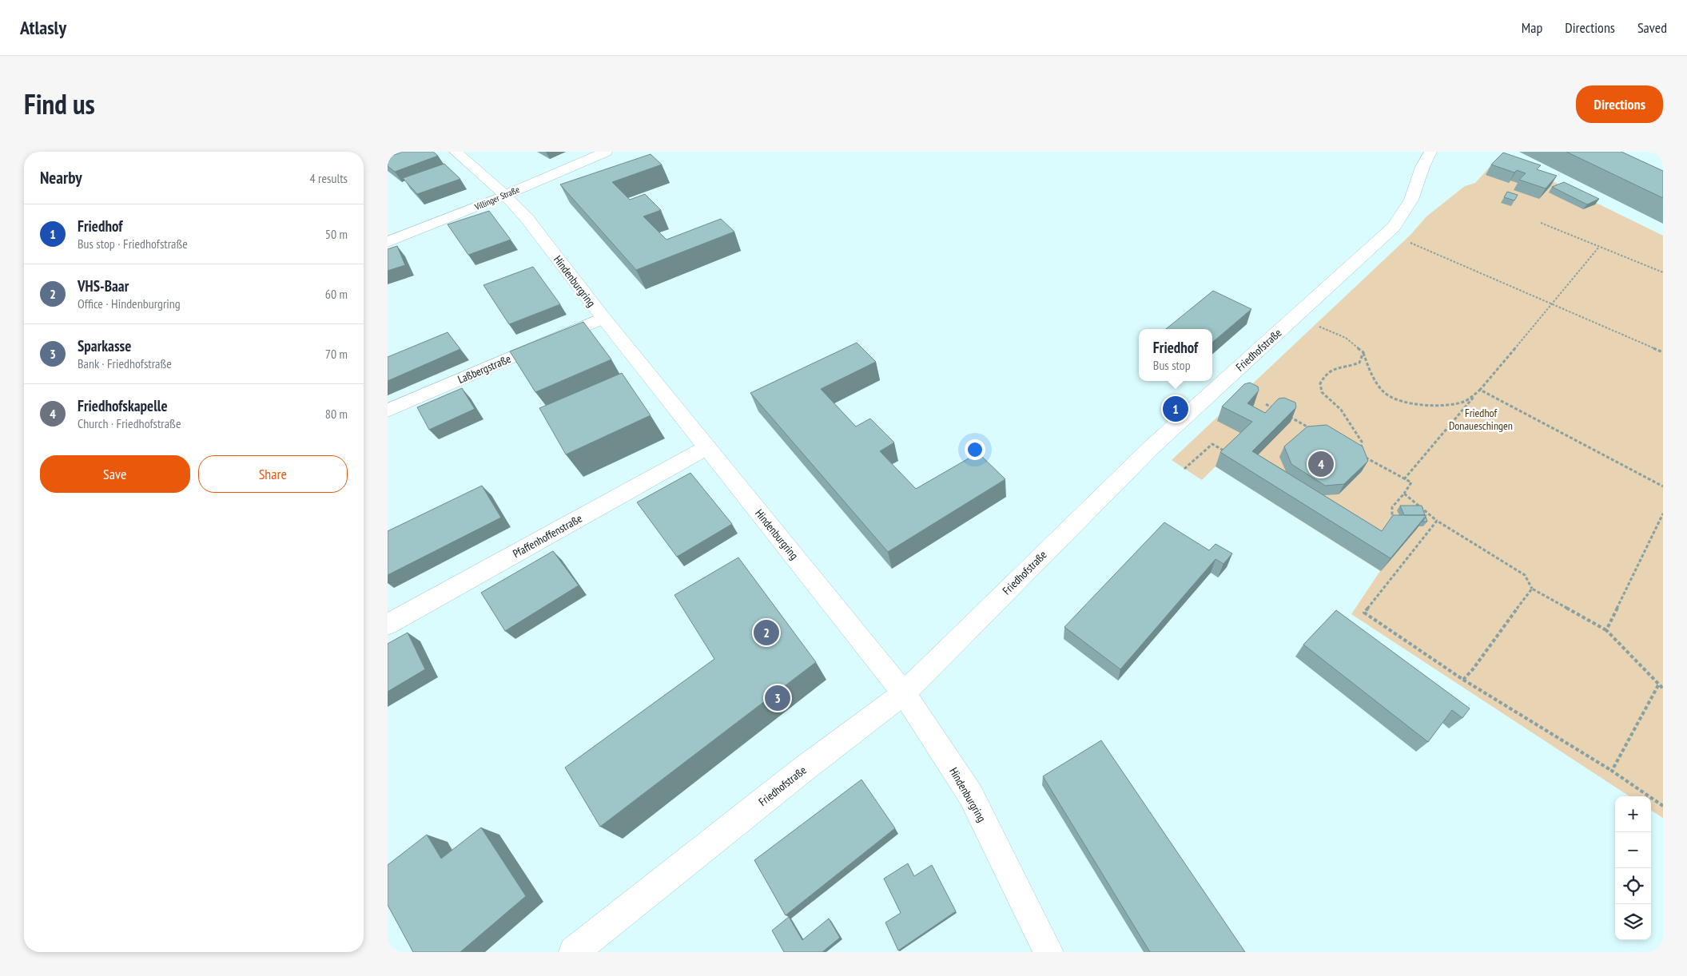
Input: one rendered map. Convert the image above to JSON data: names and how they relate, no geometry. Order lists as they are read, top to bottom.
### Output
{
  "streets": {
    "street": [
      "Villinger Straße",
      "Hindenburgring",
      "Friedhofstraße",
      "Laßbergstraße",
      "Pfaffenhoffenstraße"
    ]
  },
  "crossings": [
    ["Villinger Straße", "Hindenburgring"],
    ["Hindenburgring", "Friedhofstraße"],
    ["Hindenburgring", "Laßbergstraße"],
    ["Hindenburgring", "Pfaffenhoffenstraße"]
  ],
  "parks": ["Friedhof Donaueschingen"],
  "page": {
    "header": "Atlasly",
    "nav": ["Map", "Directions", "Saved"],
    "title": "Find us",
    "buttons": [
      "Directions",
      ["Save", "Share"]
    ],
    "heading": ["Nearby", "4 results"],
    "list": [
      {
        "mark": "1",
        "name": "Friedhof",
        "note": "Bus stop · Friedhofstraße",
        "value": "50 m"
      },
      {
        "mark": "2",
        "name": "VHS-Baar",
        "note": "Office · Hindenburgring",
        "value": "60 m"
      },
      {
        "mark": "3",
        "name": "Sparkasse",
        "note": "Bank · Friedhofstraße",
        "value": "70 m"
      },
      {
        "mark": "4",
        "name": "Friedhofskapelle",
        "note": "Church · Friedhofstraße",
        "value": "80 m"
      }
    ],
    "popup": ["Friedhof", "Bus stop"],
    "pins": [
      "1",
      "4",
      "2",
      "3"
    ],
    "map_buttons": ["+", "−"]
  }
}
